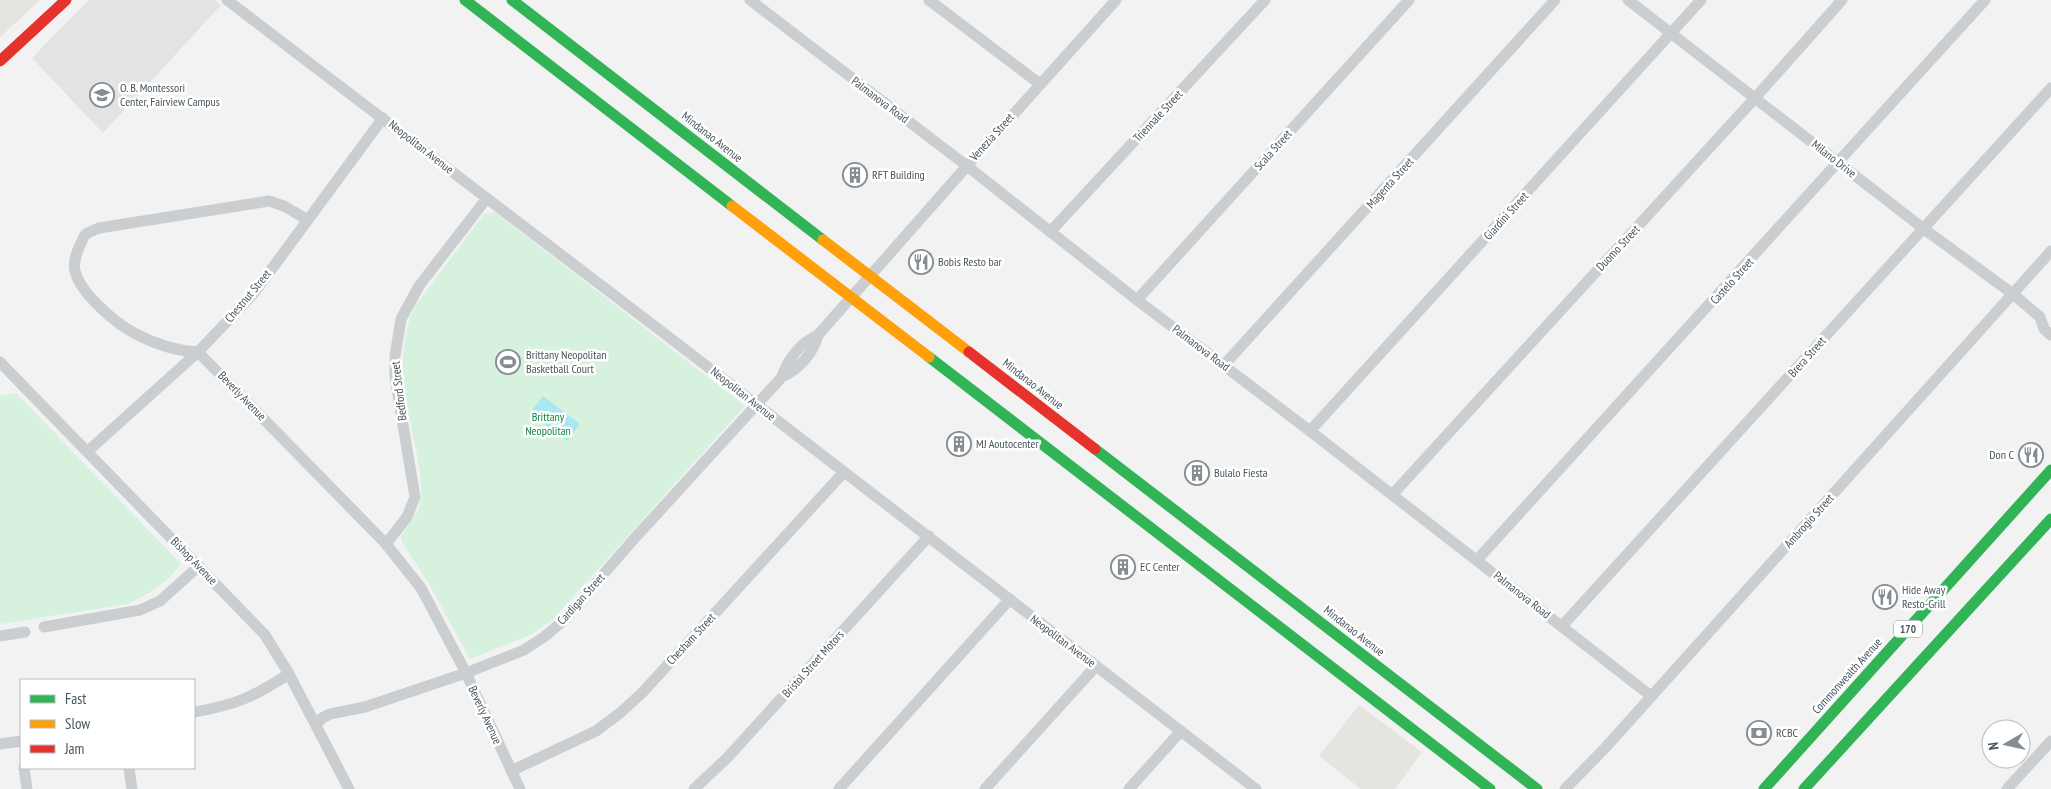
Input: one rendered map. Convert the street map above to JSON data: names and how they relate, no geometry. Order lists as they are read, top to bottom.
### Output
{
  "streets": {
    "main road": ["Mindanao Avenue", "170", "Commonwealth Avenue"],
    "street": [
      "Palmanova Road",
      "Triennale Street",
      "Venezia Street",
      "Neopolitan Avenue",
      "Scala Street",
      "Milano Drive",
      "Magenta Street",
      "Giardini Street",
      "Duomo Street",
      "Castelo Street",
      "Chestnut Street",
      "Brera Street",
      "Bedford Street",
      "Beverly Avenue",
      "Ambrogio Street",
      "Bishop Avenue",
      "Cardigan Street",
      "Chesham Street",
      "Bristol Street Motors"
    ]
  },
  "crossings": [
    ["Palmanova Road", "Triennale Street"],
    ["Palmanova Road", "Venezia Street"],
    ["Palmanova Road", "Scala Street"],
    ["Palmanova Road", "Magenta Street"],
    ["Palmanova Road", "Giardini Street"],
    ["Palmanova Road", "Duomo Street"],
    ["Palmanova Road", "Castelo Street"],
    ["Palmanova Road", "Brera Street"],
    ["Palmanova Road", "Ambrogio Street"],
    ["Mindanao Avenue", "Venezia Street"],
    ["Mindanao Avenue", "Cardigan Street"],
    ["Venezia Street", "Cardigan Street"],
    ["Neopolitan Avenue", "Chestnut Street"],
    ["Neopolitan Avenue", "Bedford Street"],
    ["Neopolitan Avenue", "Cardigan Street"],
    ["Neopolitan Avenue", "Chesham Street"],
    ["Neopolitan Avenue", "Bristol Street Motors"],
    ["Milano Drive", "Giardini Street"],
    ["Milano Drive", "Duomo Street"],
    ["Milano Drive", "Castelo Street"],
    ["Milano Drive", "Brera Street"],
    ["Milano Drive", "Ambrogio Street"],
    ["Chestnut Street", "Beverly Avenue"],
    ["Chestnut Street", "Bishop Avenue"],
    ["Bedford Street", "Beverly Avenue"],
    ["Beverly Avenue", "Cardigan Street"],
    ["Beverly Avenue", "Chesham Street"],
    ["Bishop Avenue", "Cardigan Street"]
  ],
  "parks": ["Brittany Neopolitan"],
  "places": {
    "school or university": ["O. B. Montessori Center, Fairview Campus"],
    "building": [
      "RFT Building",
      "MJ Aoutocenter",
      "Bulalo Fiesta",
      "EC Center"
    ],
    "restaurant": ["Bobis Resto bar", "Don C", "Hide Away Resto-Grill"],
    "sports": ["Brittany Neopolitan Basketball Court"],
    "bank": ["RCBC"]
  },
  "legend": ["Fast", "Slow", "Jam"],
  "north": "left"
}
